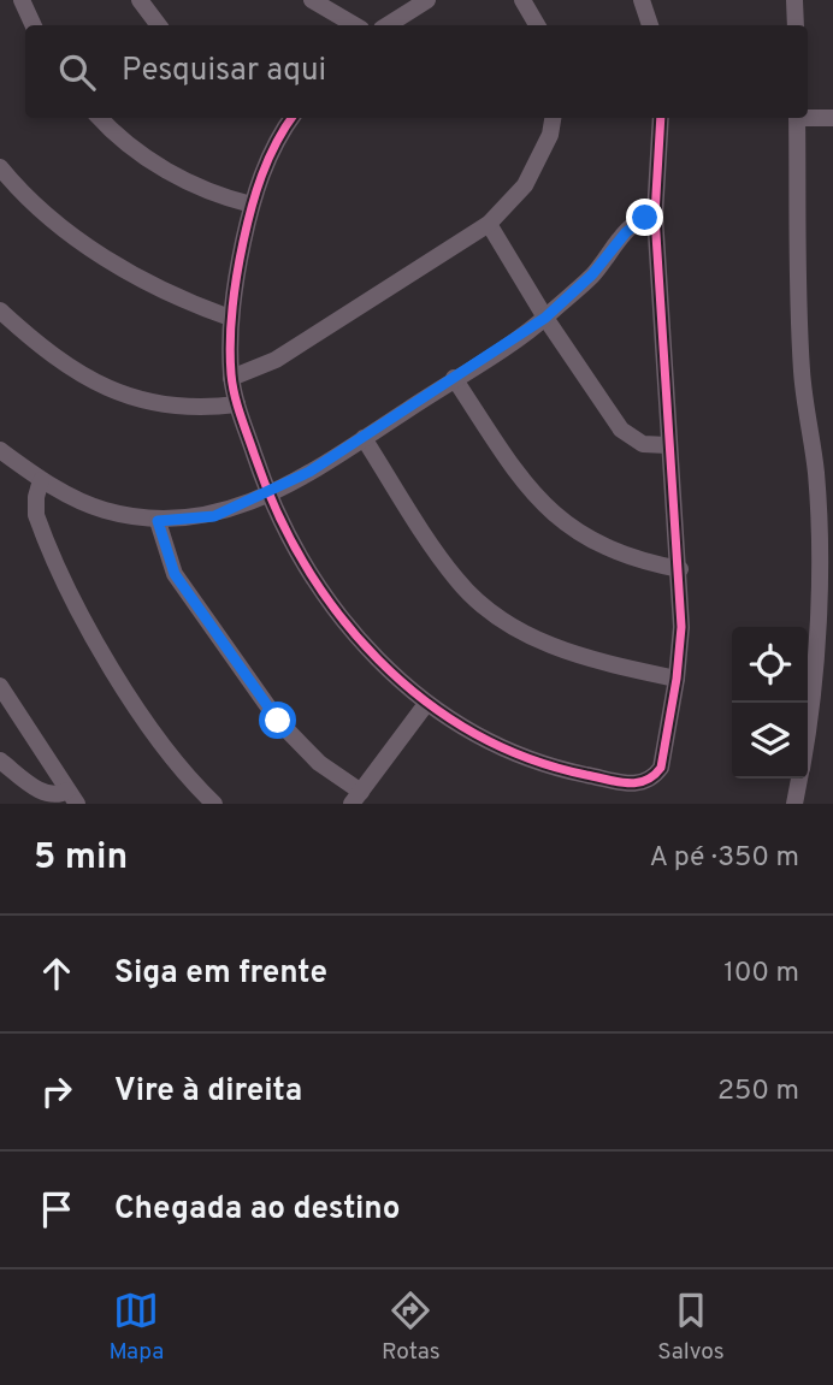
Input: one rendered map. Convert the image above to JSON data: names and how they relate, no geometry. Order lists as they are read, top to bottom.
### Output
{
  "page": {
    "search": "Pesquisar aqui",
    "heading": ["5 min", "A pé · 350 m"],
    "list": [
      ["Siga em frente", "100 m"],
      ["Vire à direita", "250 m"],
      "Chegada ao destino"
    ],
    "nav": ["Mapa", "Rotas", "Salvos"]
  }
}
